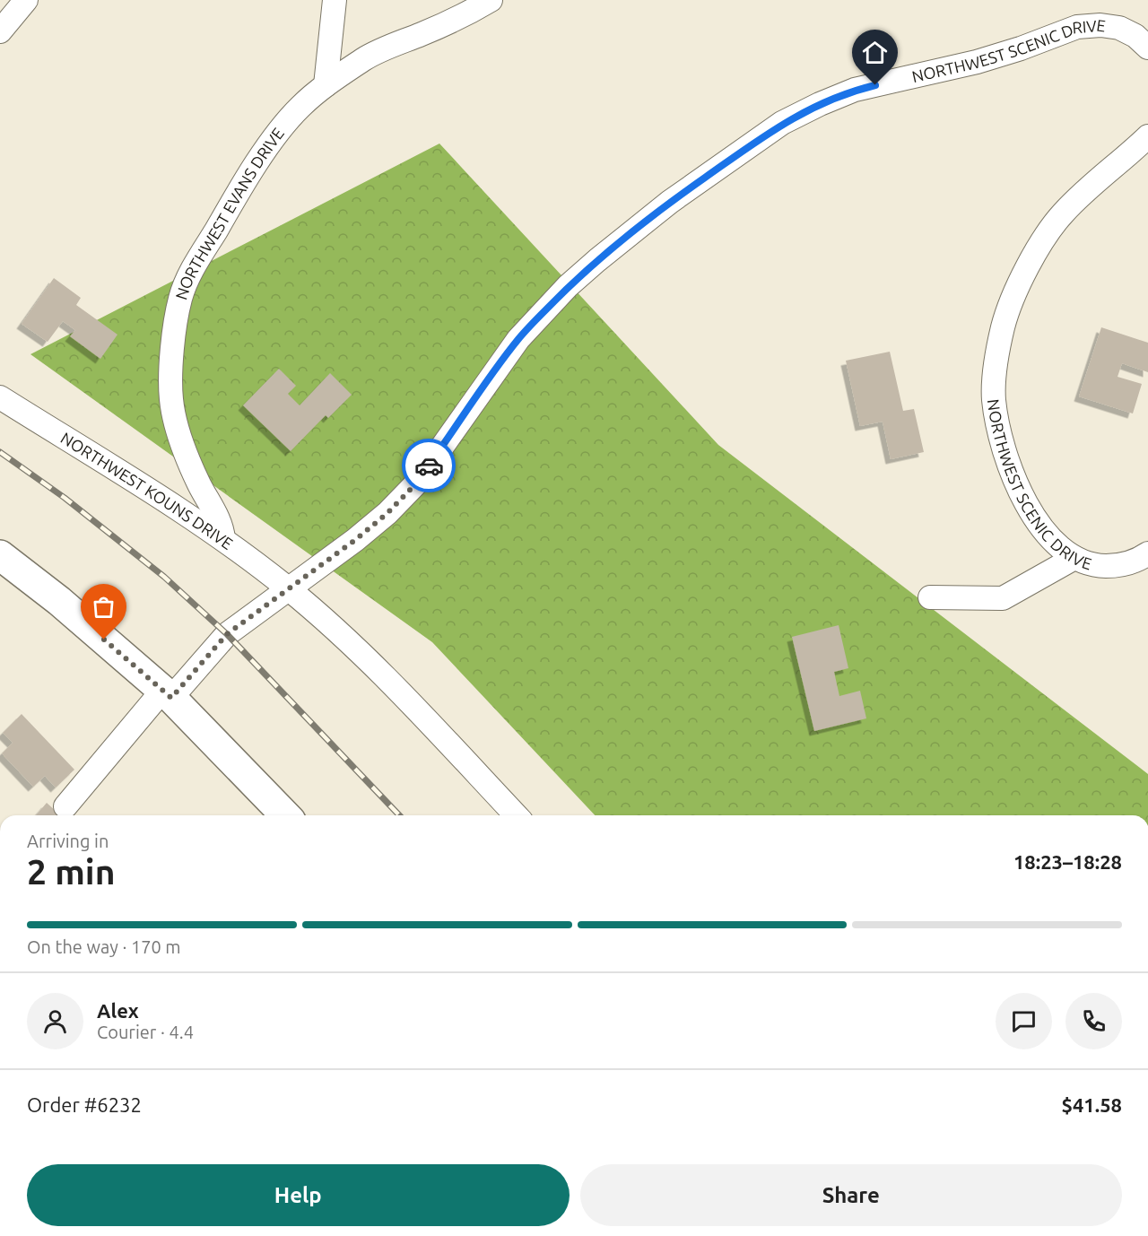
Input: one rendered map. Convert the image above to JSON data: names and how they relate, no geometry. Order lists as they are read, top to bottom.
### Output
{
  "streets": {
    "street": ["NORTHWEST SCENIC DRIVE", "NORTHWEST EVANS DRIVE", "NORTHWEST KOUNS DRIVE"]
  },
  "crossings": [
    ["NORTHWEST SCENIC DRIVE", "NORTHWEST KOUNS DRIVE"],
    ["NORTHWEST EVANS DRIVE", "NORTHWEST KOUNS DRIVE"]
  ],
  "page": {
    "heading": ["2 min", "Arriving in", "18:23–18:28"],
    "panel": [
      "Alex",
      "Courier · 4.4",
      "Order #6232",
      "$41.58"
    ],
    "bar": "On the way · 170 m",
    "buttons": ["Help", "Share"]
  }
}
